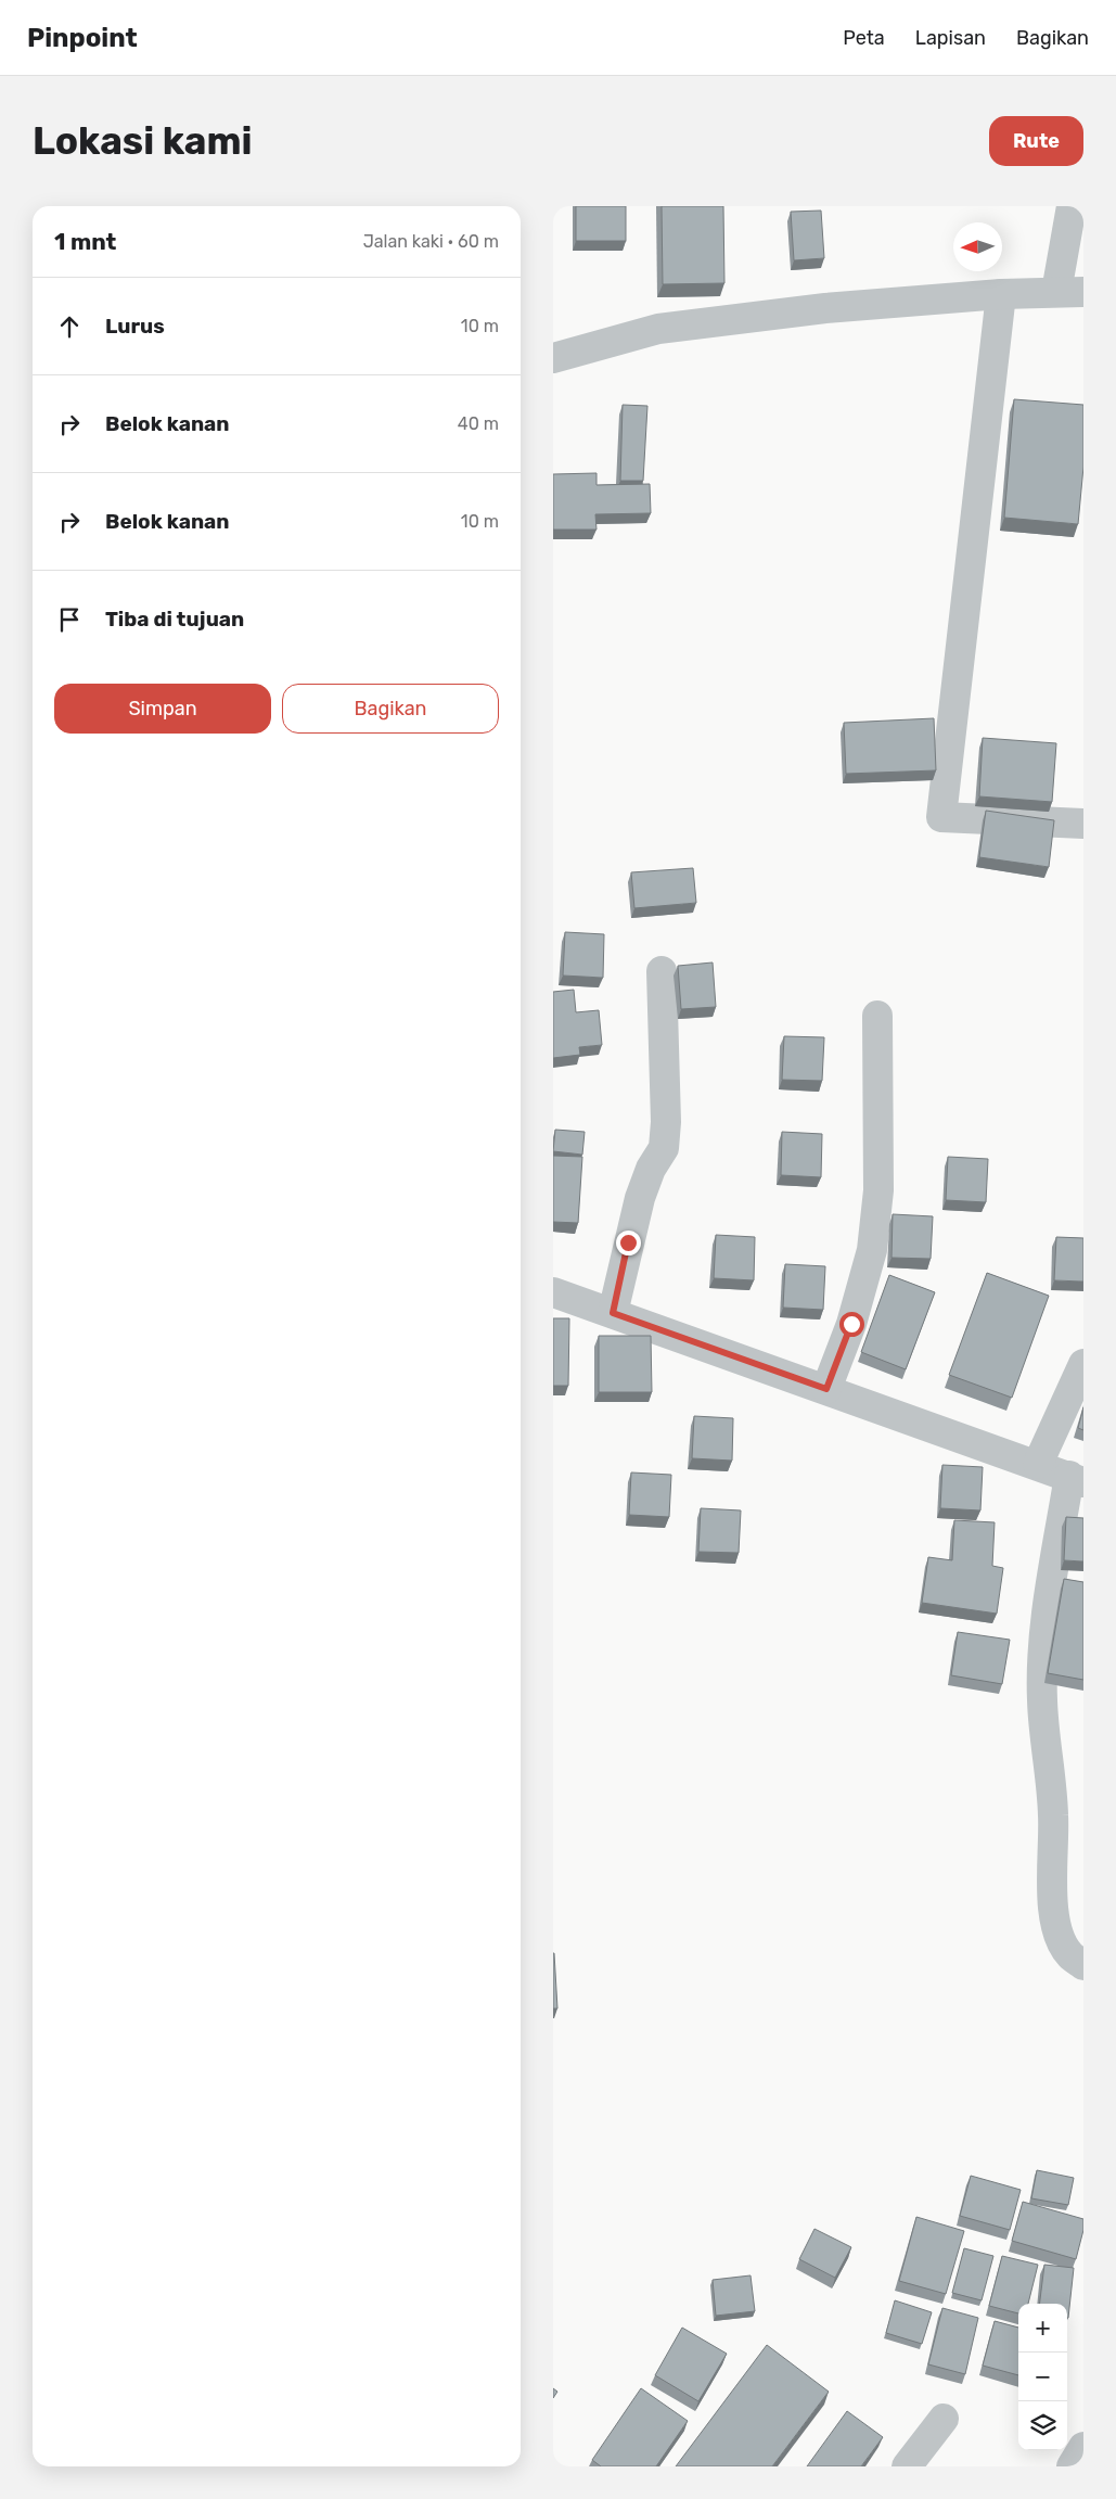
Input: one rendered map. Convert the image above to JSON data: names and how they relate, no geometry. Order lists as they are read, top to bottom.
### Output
{
  "north": "left",
  "page": {
    "header": "Pinpoint",
    "nav": ["Peta", "Lapisan", "Bagikan"],
    "buttons": [
      "Rute",
      ["Simpan", "Bagikan"]
    ],
    "title": "Lokasi kami",
    "heading": ["1 mnt", "Jalan kaki · 60 m"],
    "list": [
      ["Lurus", "10 m"],
      ["Belok kanan", "40 m"],
      ["Belok kanan", "10 m"],
      "Tiba di tujuan"
    ],
    "map_buttons": ["+", "−"]
  }
}
